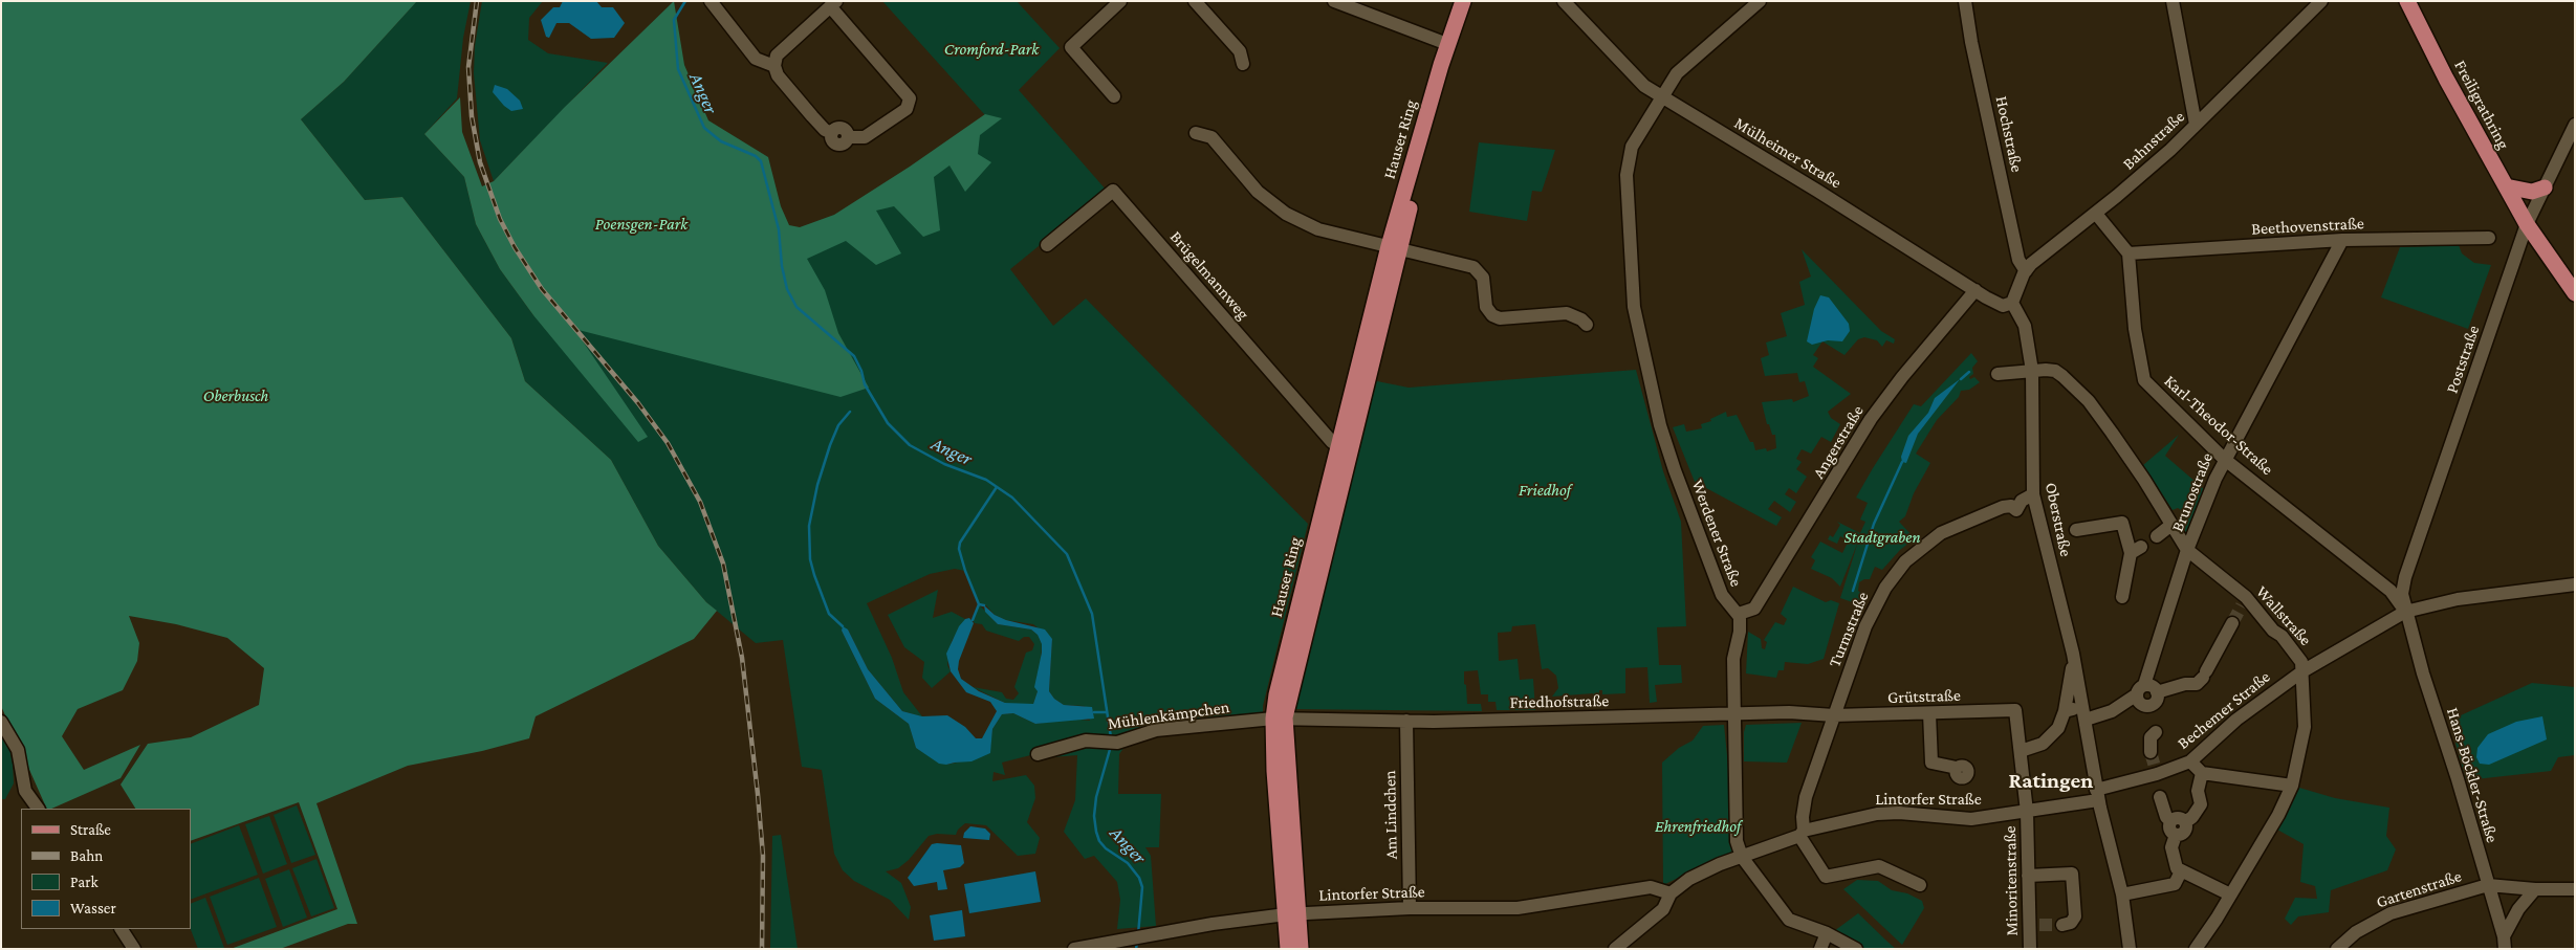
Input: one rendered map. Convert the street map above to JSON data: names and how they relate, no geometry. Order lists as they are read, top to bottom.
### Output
{
  "streets": {
    "main road": ["Freiligrathring", "Hauser Ring"],
    "street": [
      "Hochstraße",
      "Bahnstraße",
      "Mülheimer Straße",
      "Beethovenstraße",
      "Brügelmannweg",
      "Poststraße",
      "Karl-Theodor-Straße",
      "Angerstraße",
      "Brunostraße",
      "Oberstraße",
      "Werdener Straße",
      "Wallstraße",
      "Turmstraße",
      "Grütstraße",
      "Friedhofstraße",
      "Bechemer Straße",
      "Mühlenkämpchen",
      "Hans-Böckler-Straße",
      "Lintorfer Straße",
      "Am Lindchen",
      "Minoritenstraße",
      "Gartenstraße"
    ]
  },
  "crossings": [
    ["Freiligrathring", "Poststraße"],
    ["Hochstraße", "Bahnstraße"],
    ["Hauser Ring", "Brügelmannweg"],
    ["Hauser Ring", "Friedhofstraße"],
    ["Hauser Ring", "Mühlenkämpchen"],
    ["Hauser Ring", "Lintorfer Straße"],
    ["Bahnstraße", "Mülheimer Straße"],
    ["Bahnstraße", "Oberstraße"],
    ["Mülheimer Straße", "Angerstraße"],
    ["Mülheimer Straße", "Oberstraße"],
    ["Mülheimer Straße", "Werdener Straße"],
    ["Beethovenstraße", "Karl-Theodor-Straße"],
    ["Beethovenstraße", "Brunostraße"],
    ["Poststraße", "Karl-Theodor-Straße"],
    ["Poststraße", "Bechemer Straße"],
    ["Poststraße", "Hans-Böckler-Straße"],
    ["Karl-Theodor-Straße", "Brunostraße"],
    ["Karl-Theodor-Straße", "Bechemer Straße"],
    ["Karl-Theodor-Straße", "Hans-Böckler-Straße"],
    ["Angerstraße", "Werdener Straße"],
    ["Brunostraße", "Wallstraße"],
    ["Oberstraße", "Wallstraße"],
    ["Oberstraße", "Turmstraße"],
    ["Oberstraße", "Bechemer Straße"],
    ["Oberstraße", "Lintorfer Straße"],
    ["Wallstraße", "Bechemer Straße"],
    ["Turmstraße", "Grütstraße"],
    ["Turmstraße", "Friedhofstraße"],
    ["Turmstraße", "Lintorfer Straße"],
    ["Grütstraße", "Friedhofstraße"],
    ["Grütstraße", "Minoritenstraße"],
    ["Friedhofstraße", "Mühlenkämpchen"],
    ["Friedhofstraße", "Am Lindchen"],
    ["Bechemer Straße", "Hans-Böckler-Straße"],
    ["Bechemer Straße", "Lintorfer Straße"],
    ["Hans-Böckler-Straße", "Gartenstraße"],
    ["Lintorfer Straße", "Am Lindchen"],
    ["Lintorfer Straße", "Minoritenstraße"]
  ],
  "districts": ["Ratingen"],
  "water": ["Anger"],
  "parks": [
    "Cromford-Park",
    "Poensgen-Park",
    "Oberbusch",
    "Friedhof",
    "Stadtgraben",
    "Ehrenfriedhof"
  ],
  "legend": [
    "Straße",
    "Bahn",
    "Park",
    "Wasser"
  ]
}
